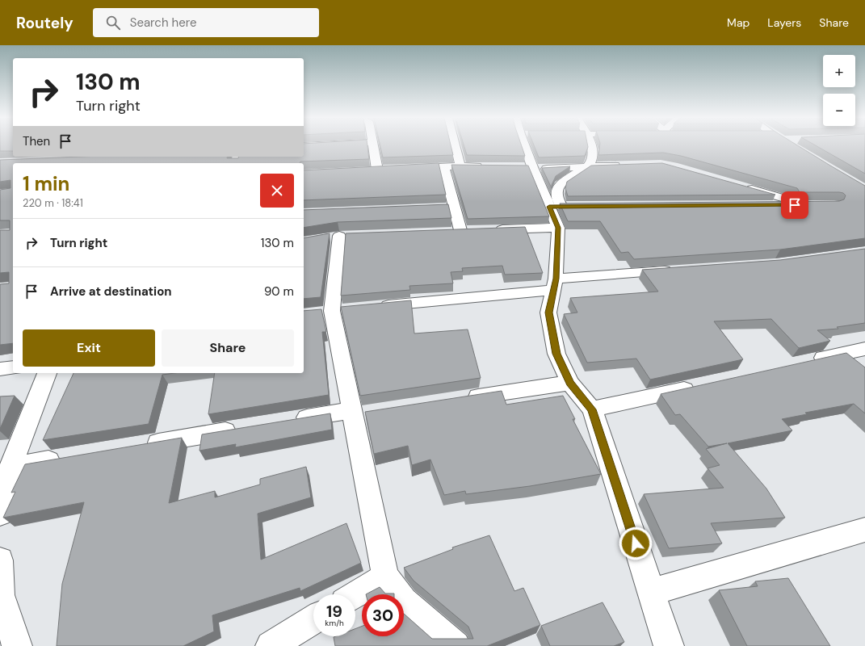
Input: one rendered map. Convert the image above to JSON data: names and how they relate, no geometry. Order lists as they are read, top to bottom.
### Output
{
  "page": {
    "header": "Routely",
    "search": "Search here",
    "nav": ["Map", "Layers", "Share"],
    "map_buttons": ["+", "−"],
    "turn": ["130 m", "Turn right"],
    "then": "Then",
    "heading": ["1 min", "220 m · 18:41"],
    "list": [
      {
        "name": "Turn right",
        "value": "130 m"
      },
      {
        "name": "Arrive at destination",
        "value": "90 m"
      }
    ],
    "buttons": ["Exit", "Share"],
    "speed": "19 km/h",
    "limit": "30"
  }
}
